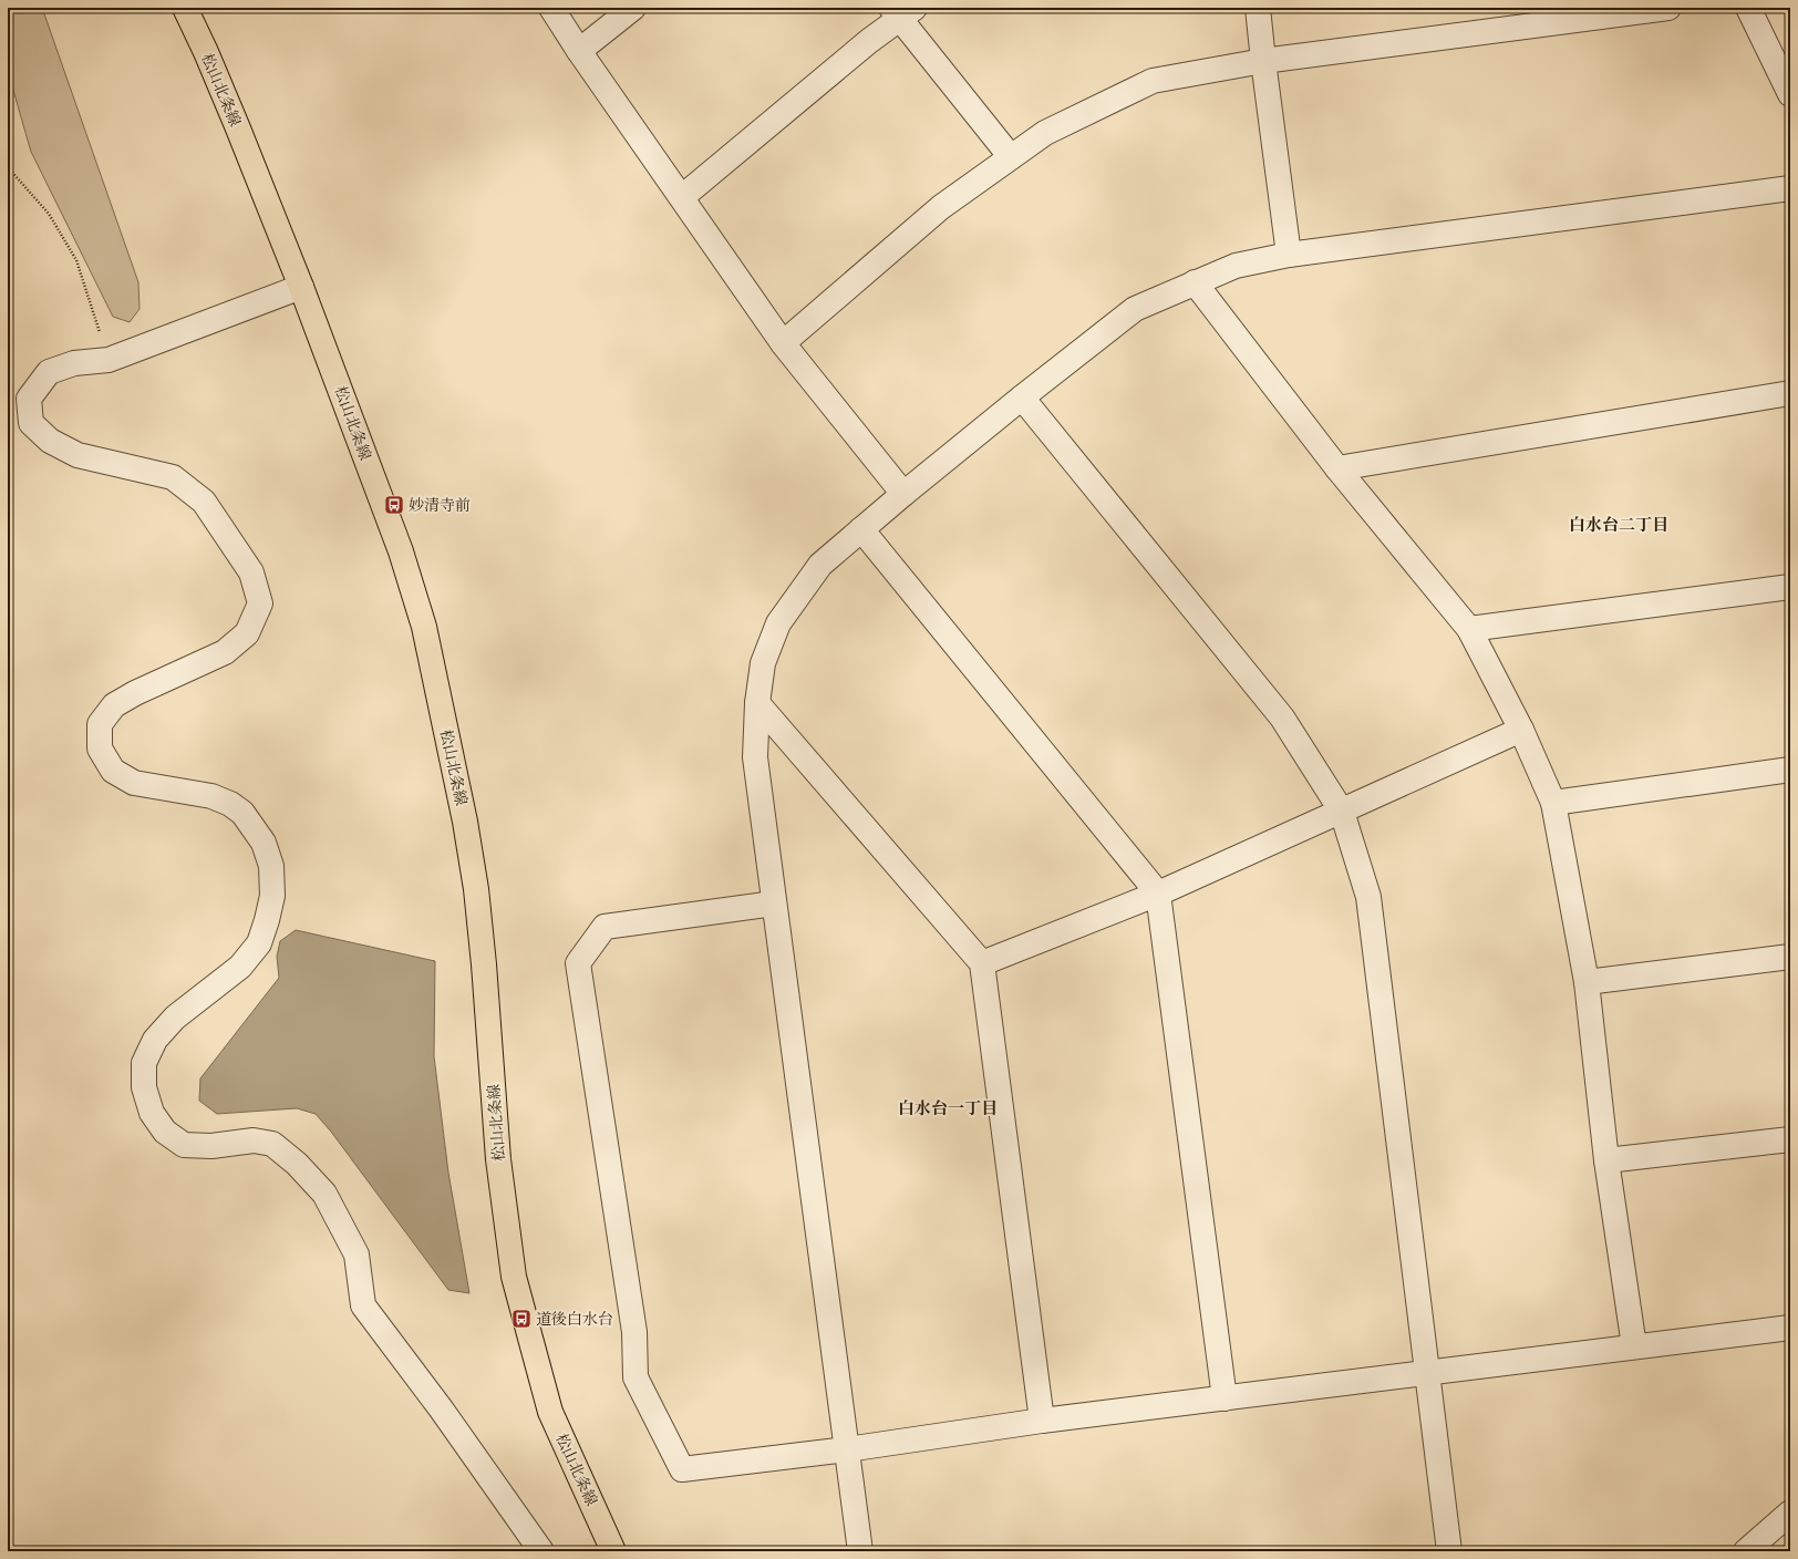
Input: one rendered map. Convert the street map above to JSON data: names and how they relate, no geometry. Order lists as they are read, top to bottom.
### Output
{
  "streets": {
    "main road": ["松山北条線"]
  },
  "districts": ["白水台二丁目", "白水台一丁目"],
  "places": {
    "bus stop": ["妙清寺前", "道後白水台"]
  }
}
